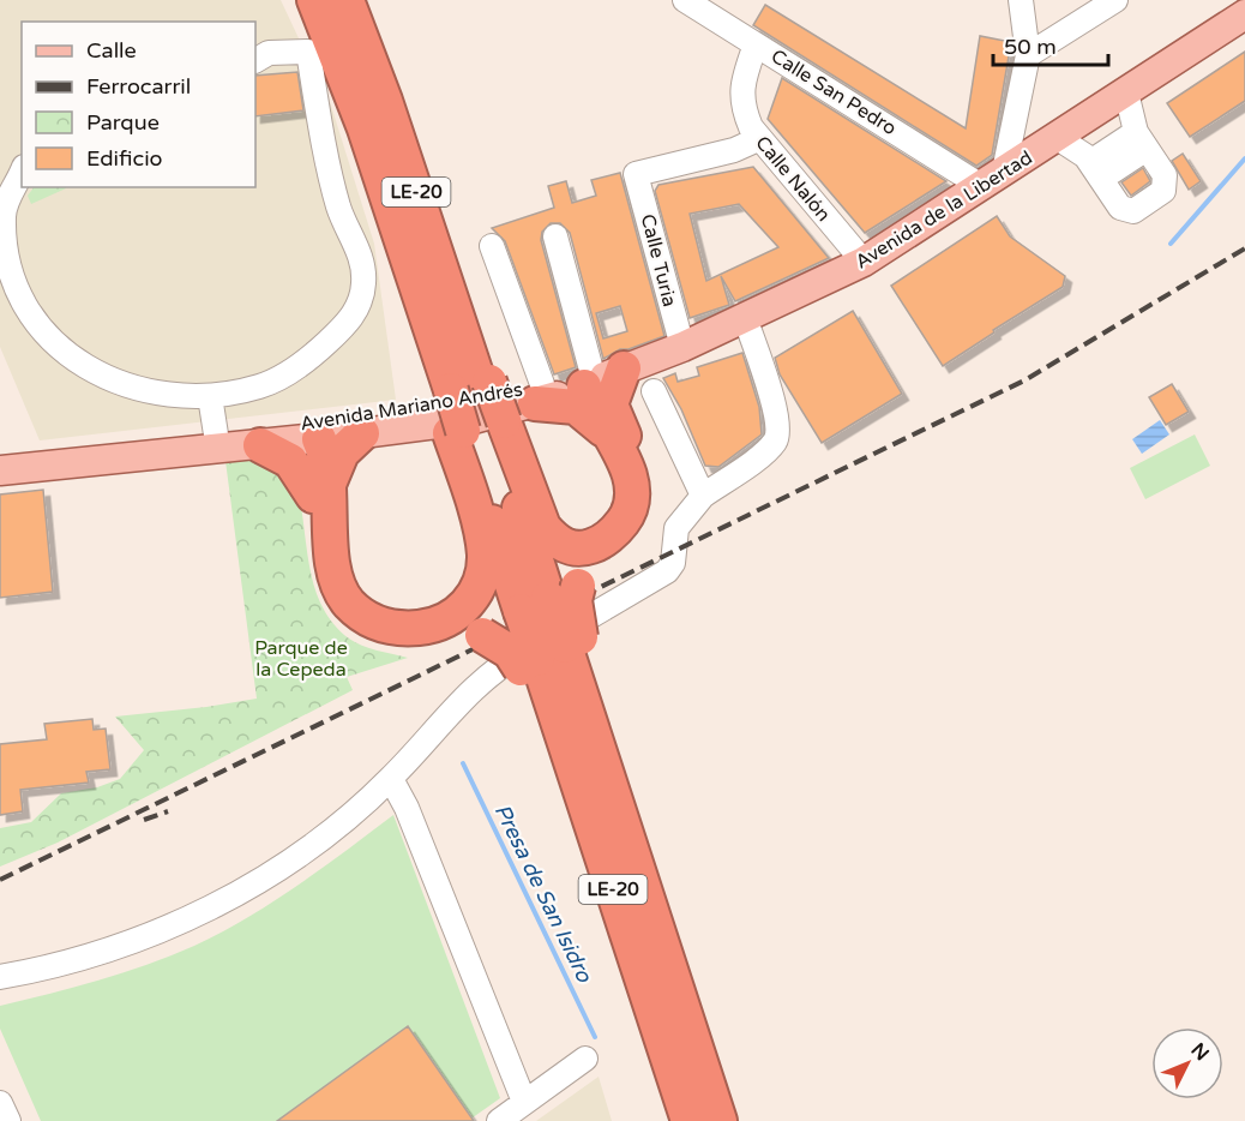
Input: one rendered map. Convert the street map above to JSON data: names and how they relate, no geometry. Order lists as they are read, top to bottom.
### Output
{
  "streets": {
    "highway": ["LE-20"],
    "main road": ["Avenida de la Libertad", "Avenida Mariano Andrés"],
    "street": ["Calle San Pedro", "Calle Nalón", "Calle Turia"]
  },
  "crossings": [
    ["Calle San Pedro", "Calle Nalón"],
    ["Calle San Pedro", "Avenida de la Libertad"],
    ["Calle Nalón", "Avenida de la Libertad"],
    ["Calle Nalón", "Calle Turia"],
    ["LE-20", "Avenida Mariano Andrés"],
    ["Avenida de la Libertad", "Calle Turia"],
    ["Avenida de la Libertad", "Avenida Mariano Andrés"]
  ],
  "water": ["Presa de San Isidro"],
  "parks": ["Parque de la Cepeda"],
  "legend": [
    "Calle",
    "Ferrocarril",
    "Parque",
    "Edificio"
  ],
  "scale_bar": "50 m",
  "north": "top right"
}
